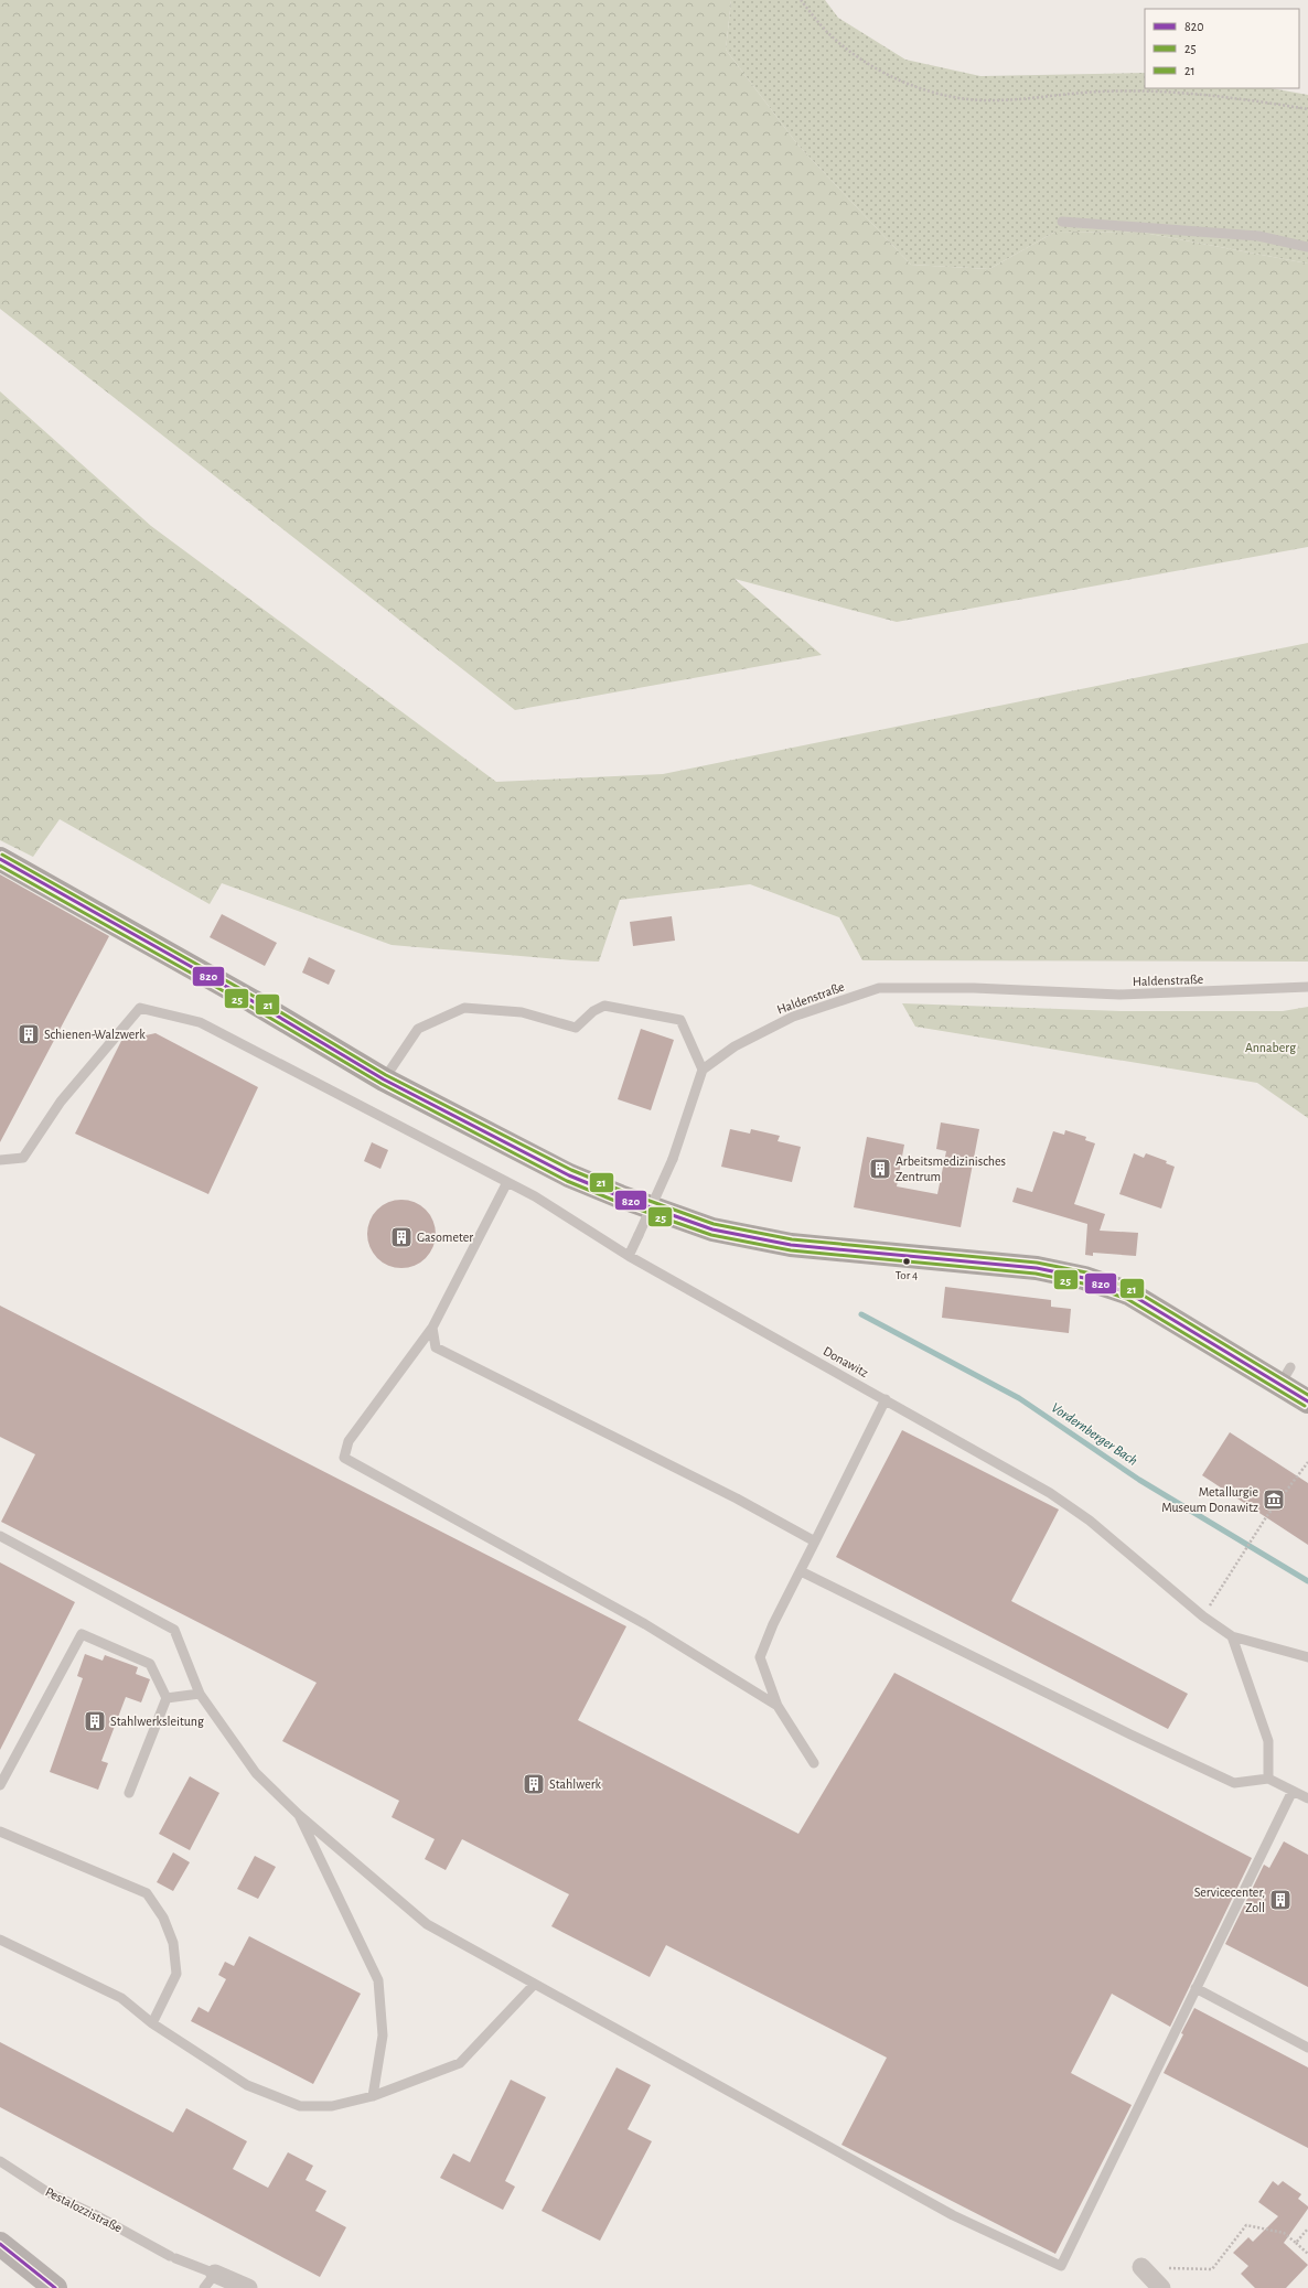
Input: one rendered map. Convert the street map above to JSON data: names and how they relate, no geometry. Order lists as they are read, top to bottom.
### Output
{
  "streets": {
    "street": ["Pestalozzistraße"],
    "lane": ["Haldenstraße", "Donawitz"]
  },
  "water": ["Vordernberger Bach"],
  "parks": ["Annaberg"],
  "places": {
    "building": [
      "Schienen-Walzwerk",
      "Arbeitsmedizinisches Zentrum",
      "Gasometer",
      "Stahlwerksleitung",
      "Stahlwerk",
      "Servicecenter, Zoll"
    ],
    "other": ["Tor 4"],
    "museum": ["Metallurgie Museum Donawitz"]
  },
  "lines": ["transit line 21", "transit line 820", "transit line 25"],
  "legend": ["820", "25", "21"]
}
